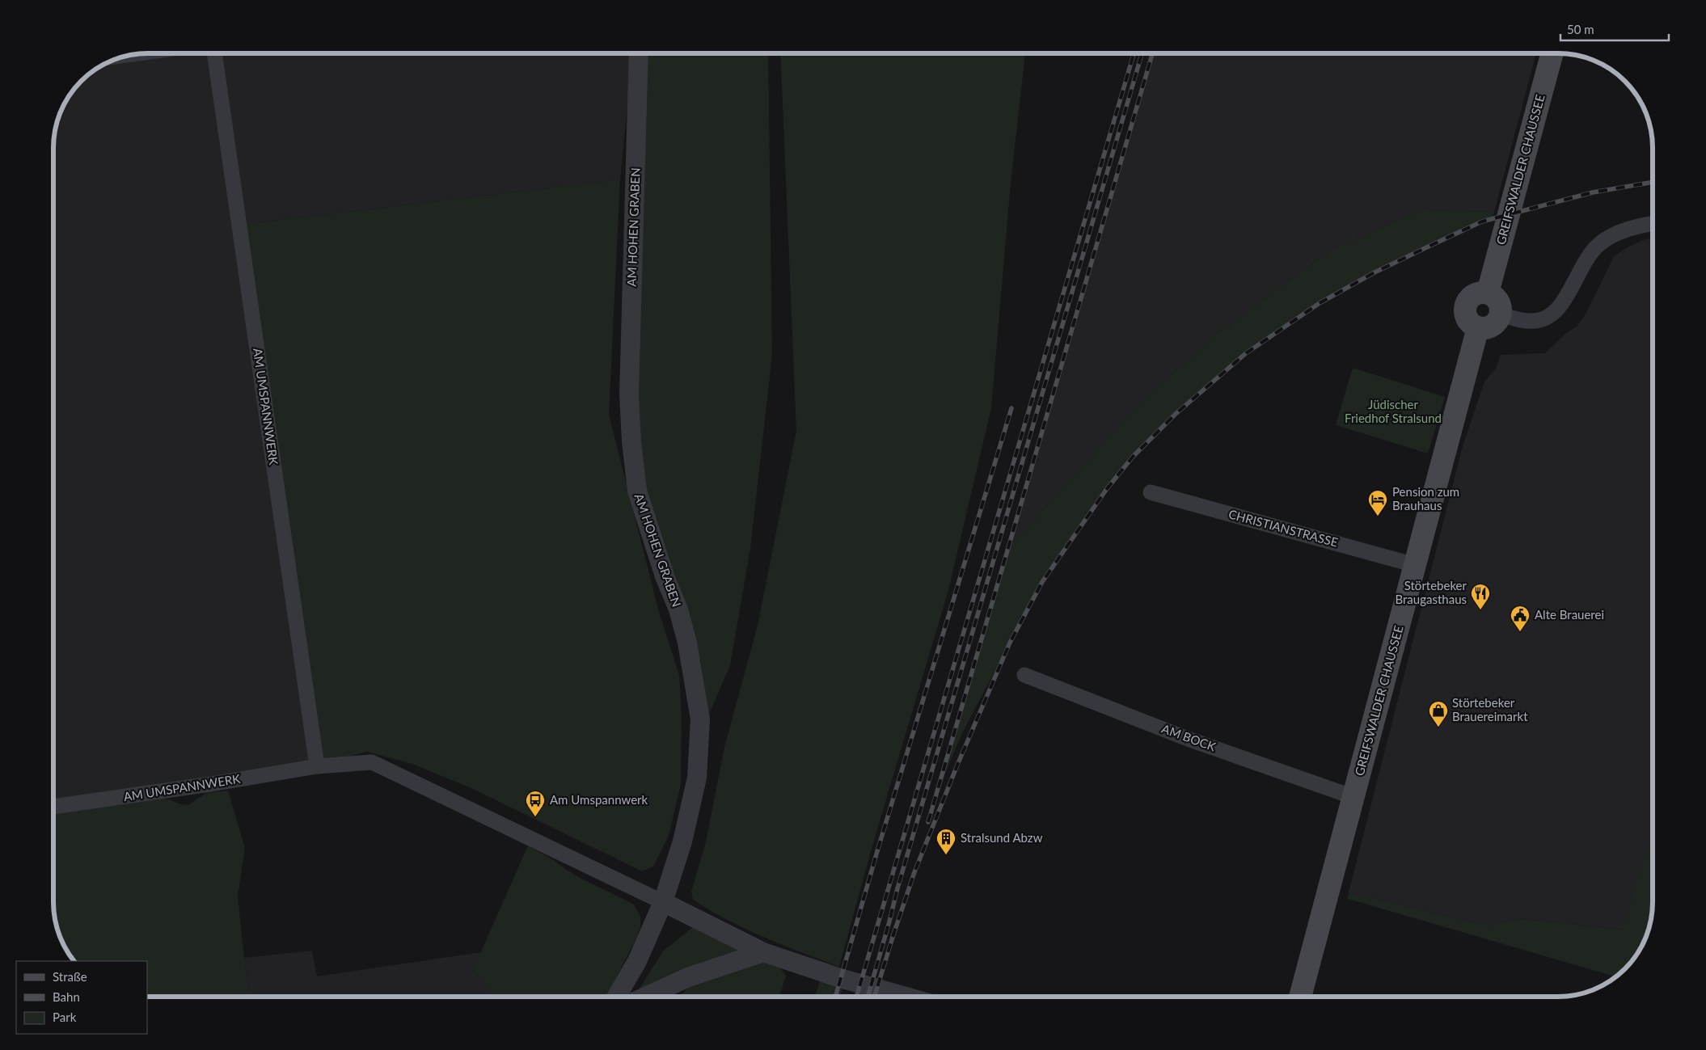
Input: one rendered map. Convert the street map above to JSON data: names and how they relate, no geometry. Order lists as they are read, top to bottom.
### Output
{
  "streets": {
    "main road": ["GREIFSWALDER CHAUSSEE"],
    "street": [
      "AM HOHEN GRABEN",
      "AM UMSPANNWERK",
      "CHRISTIANSTRASSE",
      "AM BOCK"
    ]
  },
  "crossings": [
    ["GREIFSWALDER CHAUSSEE", "CHRISTIANSTRASSE"],
    ["GREIFSWALDER CHAUSSEE", "AM BOCK"],
    ["AM HOHEN GRABEN", "AM UMSPANNWERK"]
  ],
  "parks": ["Jüdischer Friedhof Stralsund"],
  "places": {
    "hotel": ["Pension zum Brauhaus"],
    "restaurant": ["Störtebeker Braugasthaus"],
    "public building": ["Alte Brauerei"],
    "shop": ["Störtebeker Brauereimarkt"],
    "bus stop": ["Am Umspannwerk"],
    "building": ["Stralsund Abzw"]
  },
  "legend": ["Straße", "Bahn", "Park"],
  "scale_bar": "50 m"
}
